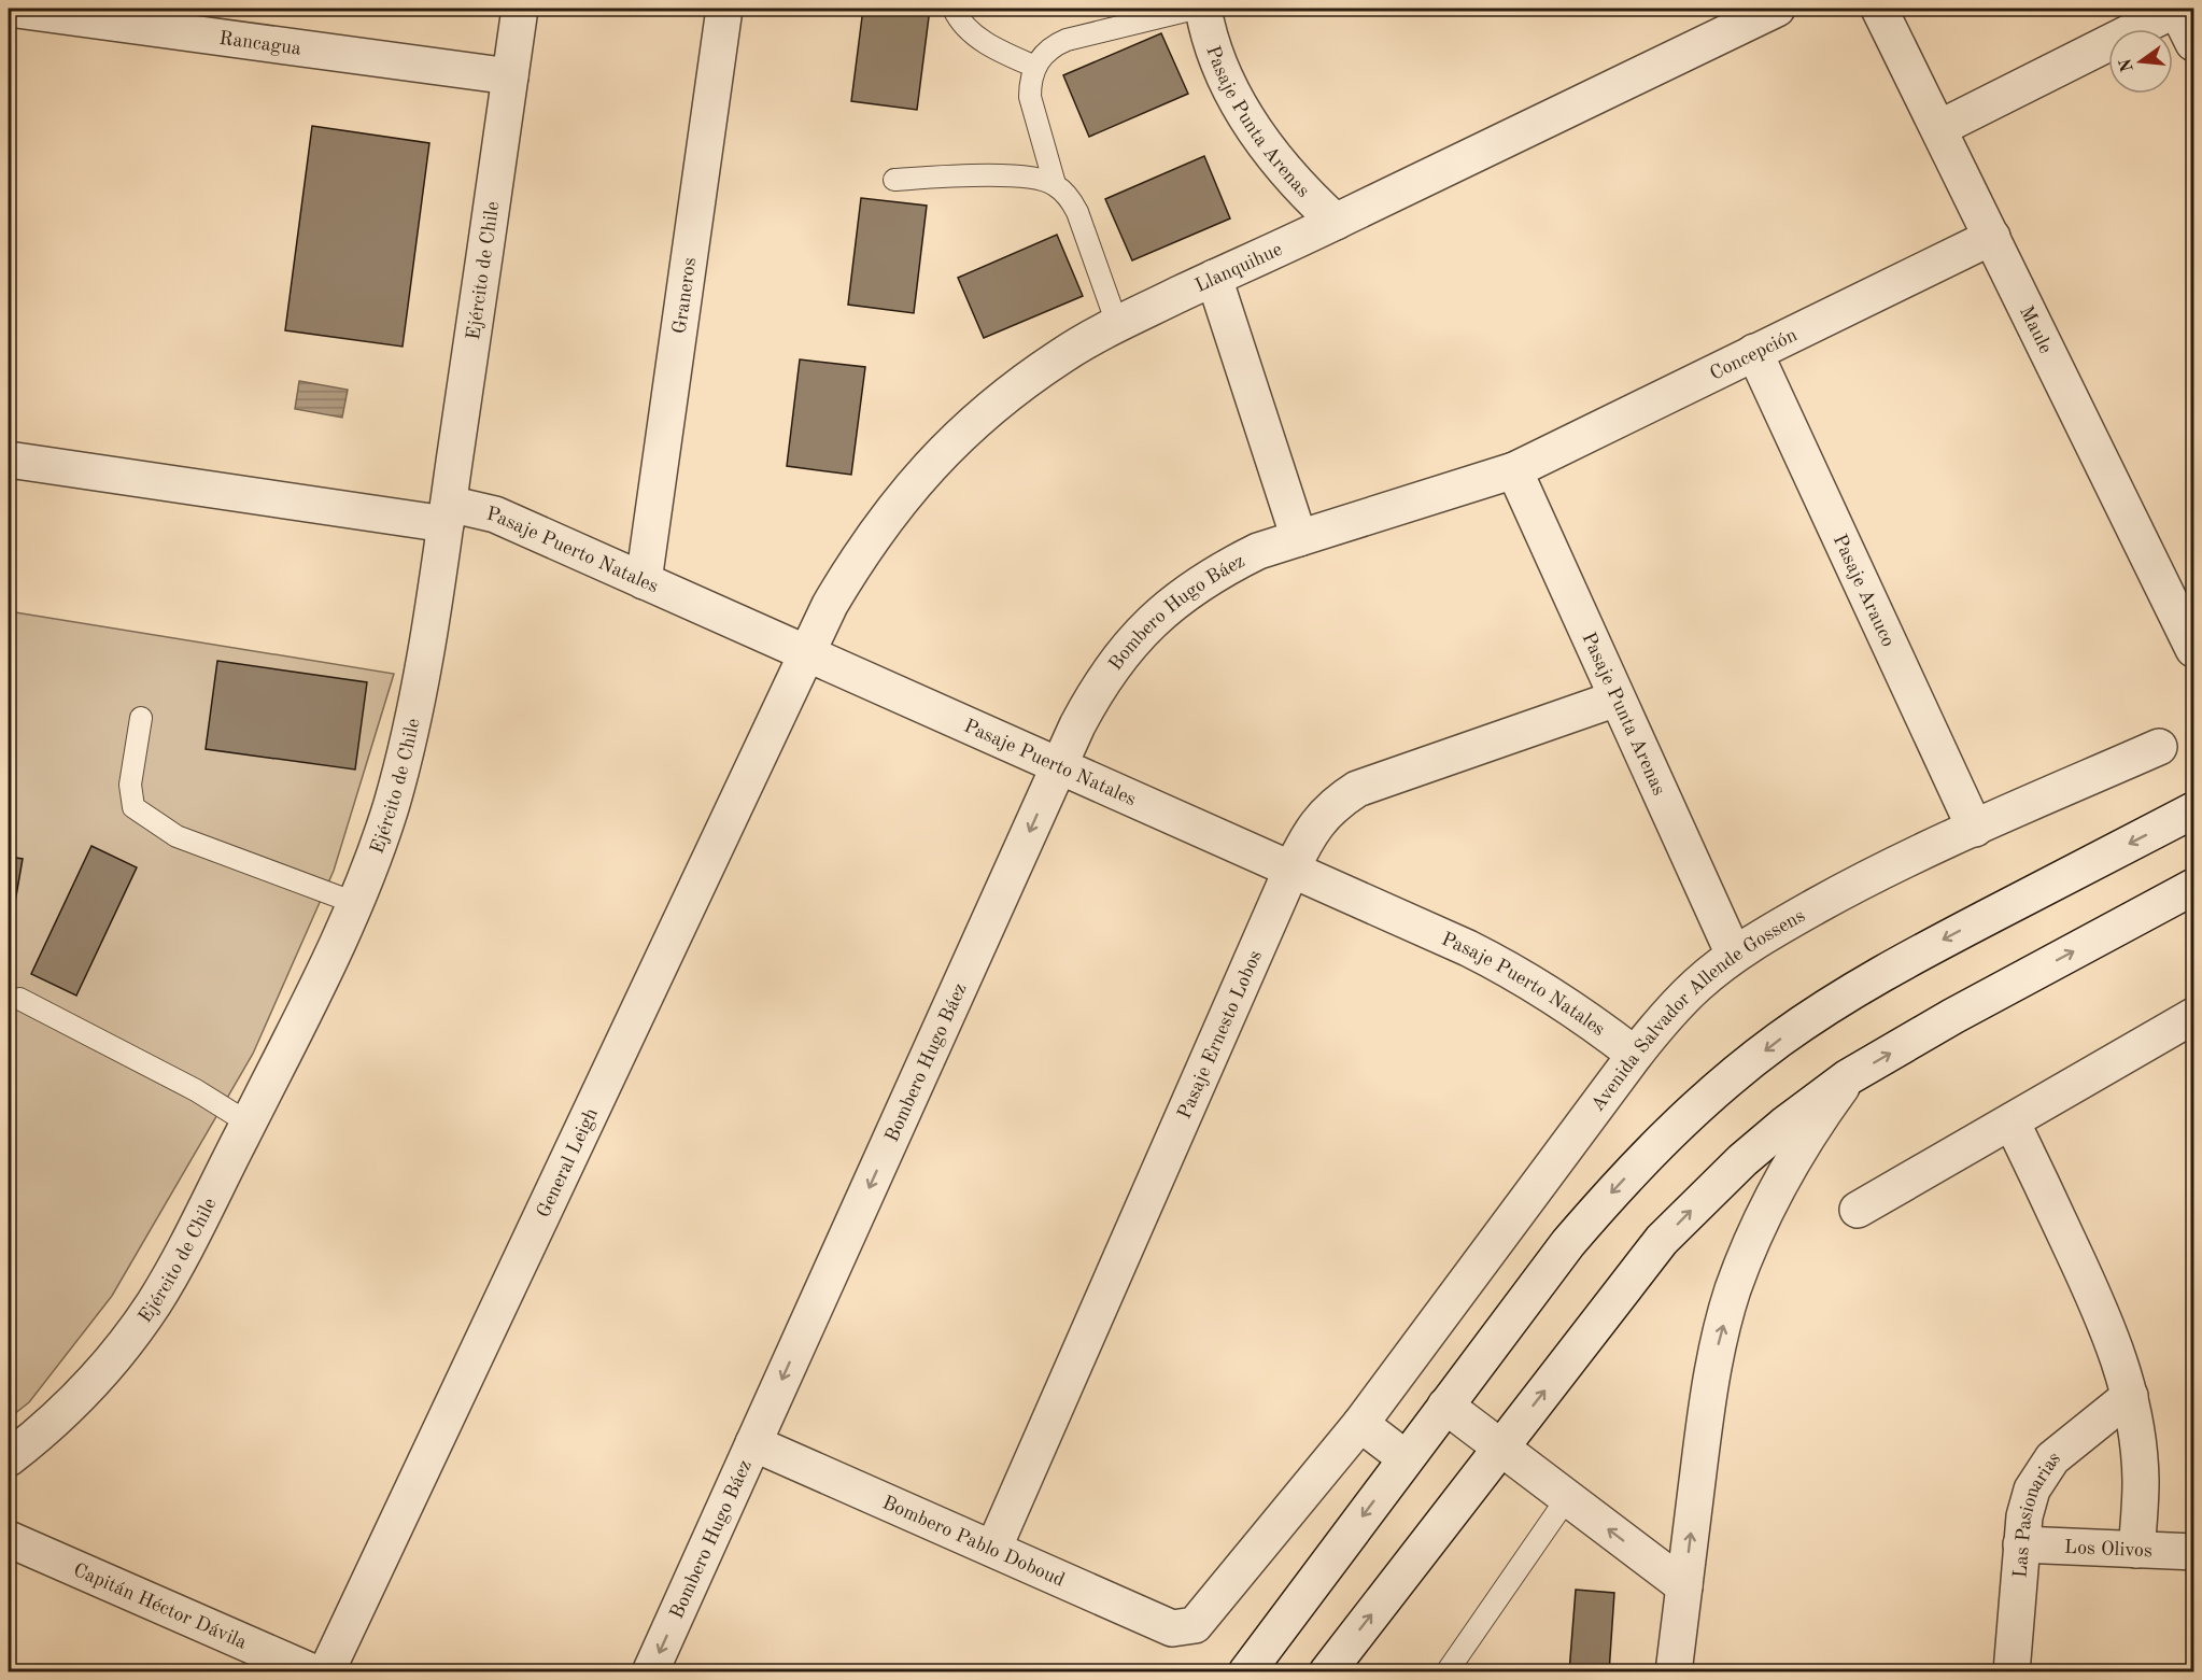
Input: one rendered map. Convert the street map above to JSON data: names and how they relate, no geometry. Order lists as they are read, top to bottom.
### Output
{
  "streets": {
    "street": [
      "Rancagua",
      "Pasaje Punta Arenas",
      "Llanquihue",
      "Ejército de Chile",
      "Graneros",
      "Maule",
      "Concepción",
      "Pasaje Puerto Natales",
      "Pasaje Arauco",
      "Bombero Hugo Báez",
      "Avenida Salvador Allende Gossens",
      "Pasaje Ernesto Lobos",
      "General Leigh",
      "Las Pasionarias",
      "Bombero Pablo Doboud",
      "Los Olivos",
      "Capitán Héctor Dávila"
    ]
  },
  "crossings": [
    ["Rancagua", "Ejército de Chile"],
    ["Pasaje Punta Arenas", "Llanquihue"],
    ["Pasaje Punta Arenas", "Concepción"],
    ["Pasaje Punta Arenas", "Avenida Salvador Allende Gossens"],
    ["Pasaje Punta Arenas", "Pasaje Ernesto Lobos"],
    ["Llanquihue", "Pasaje Puerto Natales"],
    ["Llanquihue", "General Leigh"],
    ["Ejército de Chile", "Pasaje Puerto Natales"],
    ["Graneros", "Pasaje Puerto Natales"],
    ["Maule", "Concepción"],
    ["Concepción", "Pasaje Arauco"],
    ["Concepción", "Bombero Hugo Báez"],
    ["Pasaje Puerto Natales", "Bombero Hugo Báez"],
    ["Pasaje Puerto Natales", "Avenida Salvador Allende Gossens"],
    ["Pasaje Puerto Natales", "Pasaje Ernesto Lobos"],
    ["Pasaje Puerto Natales", "General Leigh"],
    ["Pasaje Arauco", "Avenida Salvador Allende Gossens"],
    ["Bombero Hugo Báez", "Bombero Pablo Doboud"],
    ["Avenida Salvador Allende Gossens", "Bombero Pablo Doboud"],
    ["Pasaje Ernesto Lobos", "Bombero Pablo Doboud"],
    ["Las Pasionarias", "Los Olivos"]
  ],
  "one_way": ["Bombero Hugo Báez"],
  "north": "left"
}
